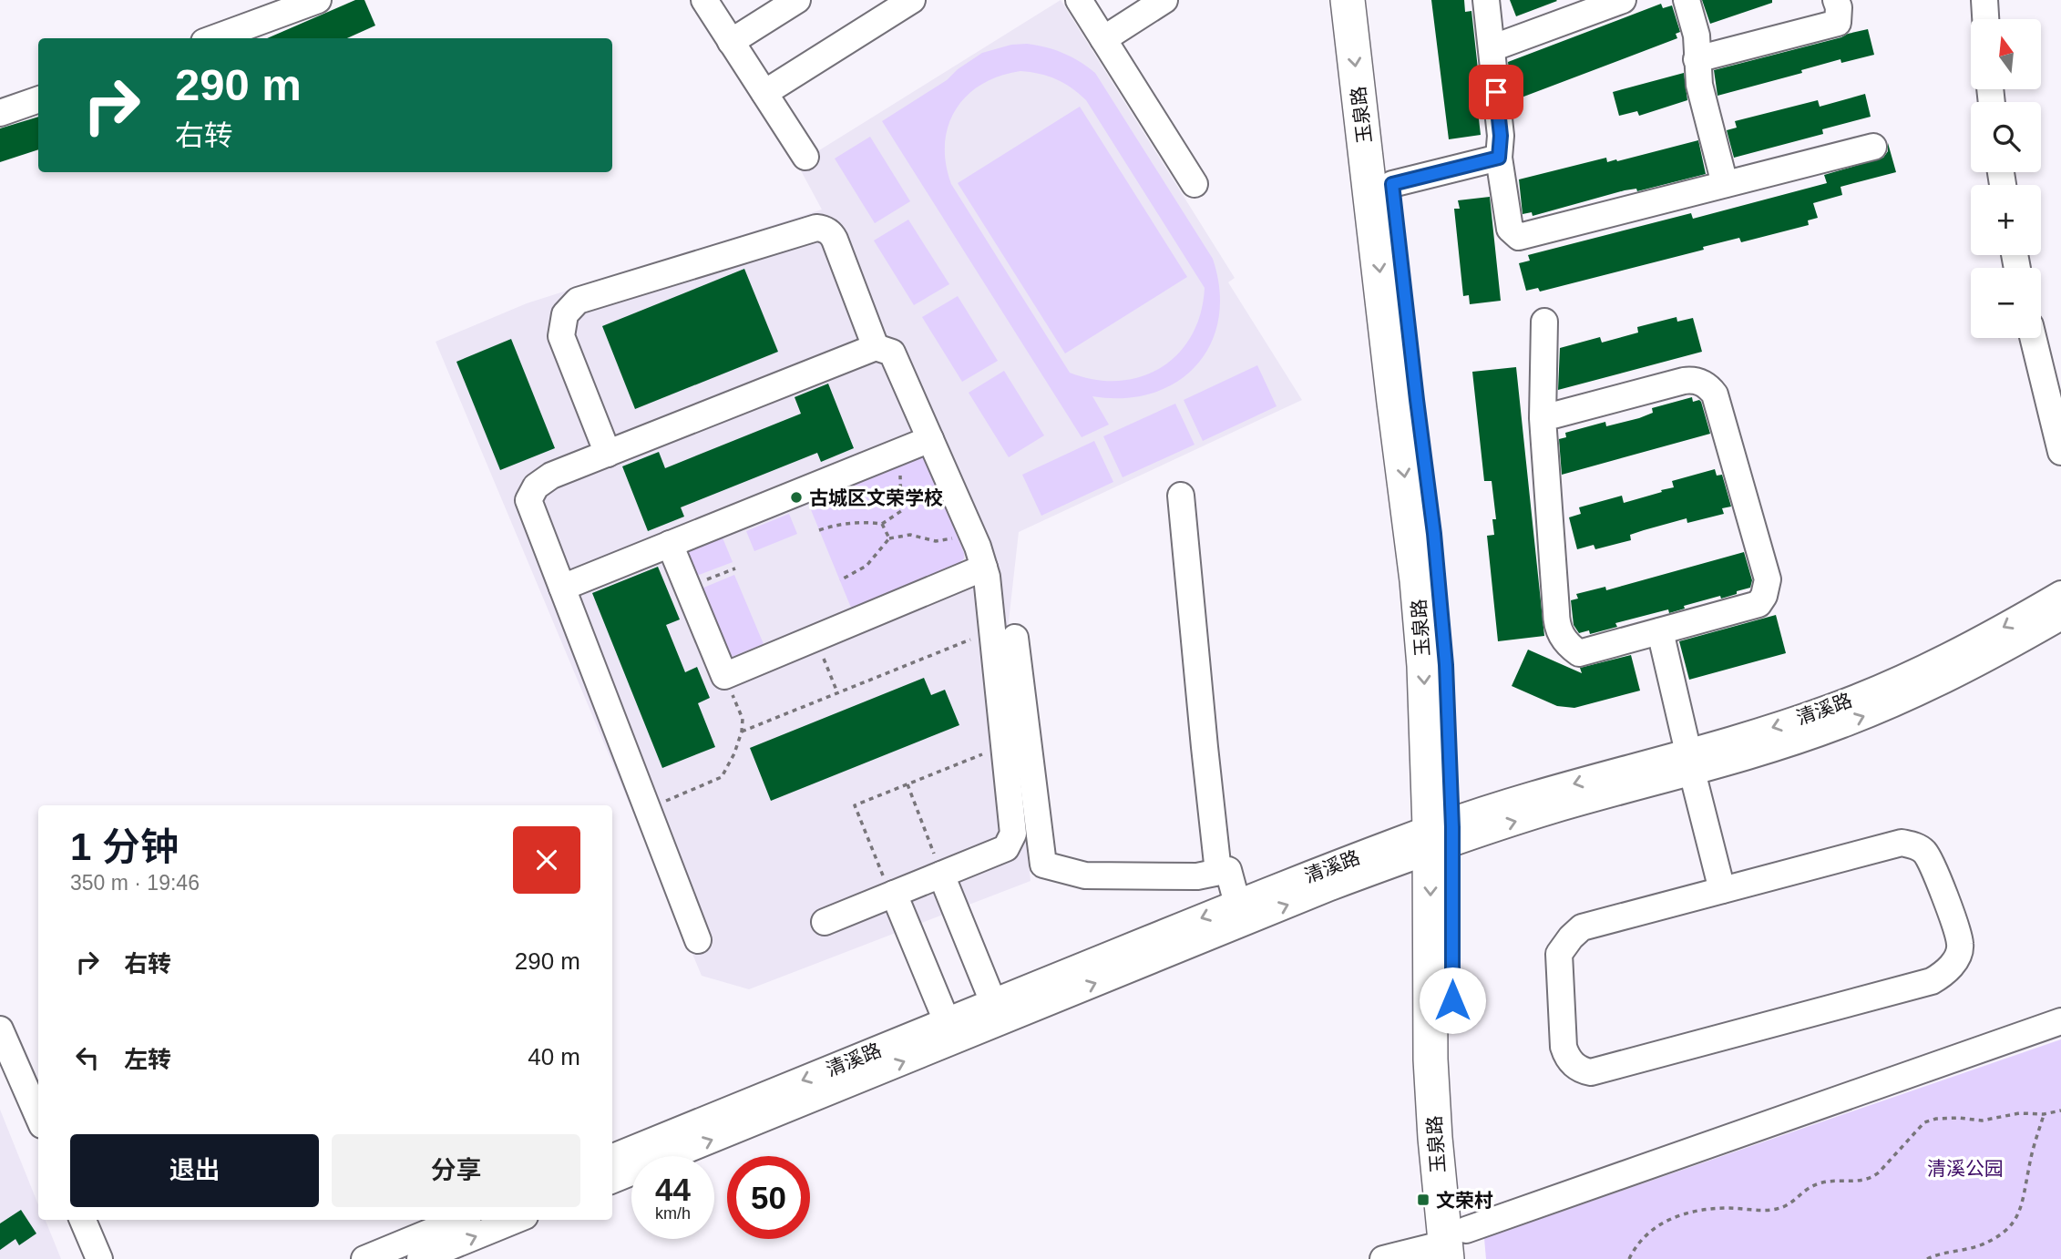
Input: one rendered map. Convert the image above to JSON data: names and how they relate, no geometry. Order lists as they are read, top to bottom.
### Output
{
  "streets": {
    "main road": ["玉泉路"],
    "street": ["清溪路"]
  },
  "crossings": [
    ["玉泉路", "清溪路"]
  ],
  "parks": ["清溪公园"],
  "places": {
    "other": ["古城区文荣学校"],
    "transit": ["文荣村"]
  },
  "north": "top",
  "page": {
    "map_buttons": ["+", "−"],
    "turn": ["290 m", "右转"],
    "heading": ["1 分钟", "350 m · 19:46"],
    "list": [
      {
        "name": "右转",
        "value": "290 m"
      },
      {
        "name": "左转",
        "value": "40 m"
      }
    ],
    "buttons": ["退出", "分享"],
    "speed": "44 km/h",
    "limit": "50"
  }
}
